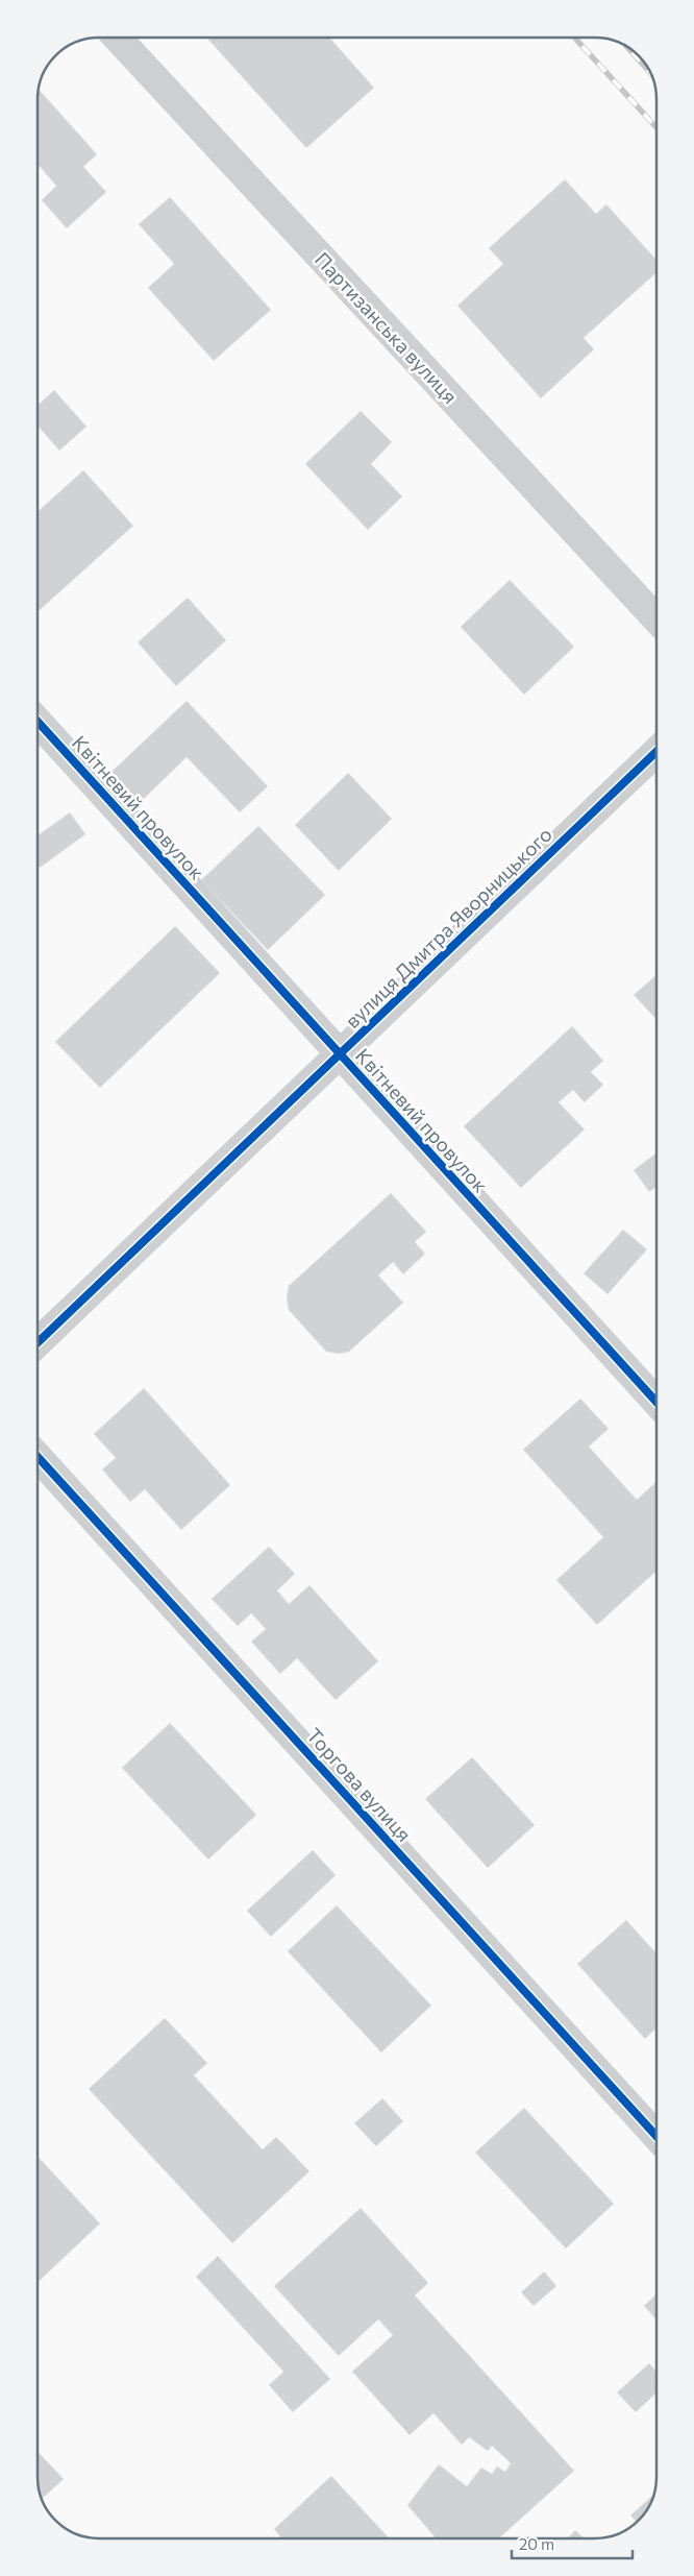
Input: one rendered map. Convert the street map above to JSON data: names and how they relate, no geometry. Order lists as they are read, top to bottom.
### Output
{
  "streets": {
    "street": [
      "Партизанська вулиця",
      "Квітневий провулок",
      "вулиця Дмитра Яворницького",
      "Торгова вулиця"
    ]
  },
  "crossings": [
    ["Квітневий провулок", "вулиця Дмитра Яворницького"]
  ],
  "scale_bar": "20 m"
}
